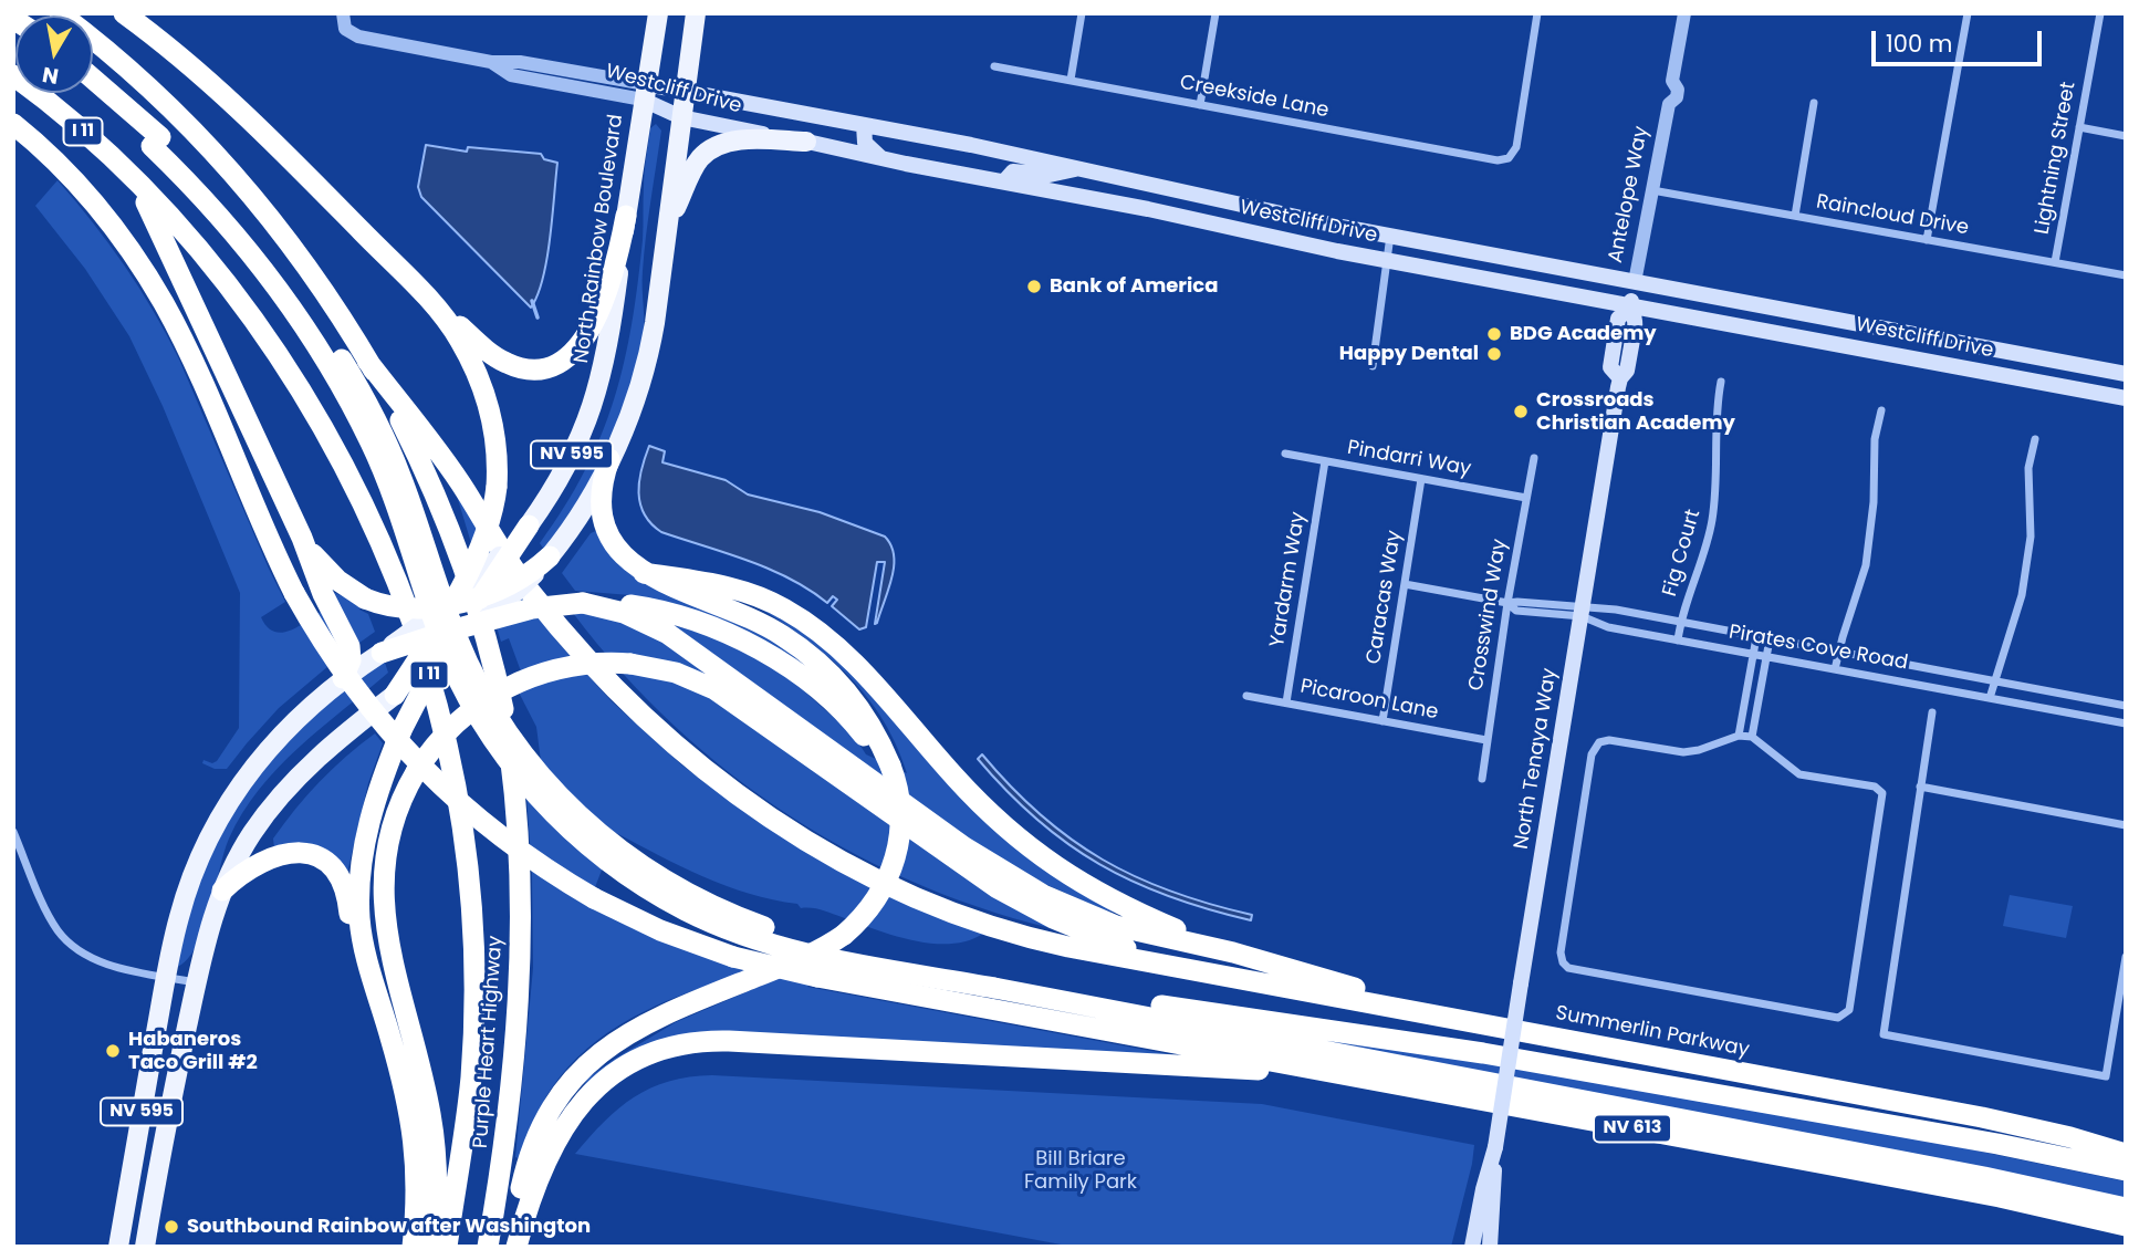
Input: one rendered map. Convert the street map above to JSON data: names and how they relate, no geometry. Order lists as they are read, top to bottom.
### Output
{
  "streets": {
    "highway": [
      "I 11",
      "Summerlin Parkway",
      "Purple Heart Highway",
      "NV 613"
    ],
    "main road": [
      "Westcliff Drive",
      "North Rainbow Boulevard",
      "NV 595",
      "North Tenaya Way"
    ],
    "street": [
      "Creekside Lane",
      "Lightning Street",
      "Antelope Way",
      "Raincloud Drive",
      "Pindarri Way",
      "Fig Court",
      "Yardarm Way",
      "Caracas Way",
      "Crosswind Way",
      "Pirates Cove Road",
      "Picaroon Lane"
    ]
  },
  "crossings": [
    ["Westcliff Drive", "Antelope Way"],
    ["Westcliff Drive", "North Rainbow Boulevard"],
    ["Westcliff Drive", "NV 595"],
    ["Westcliff Drive", "North Tenaya Way"],
    ["Lightning Street", "Raincloud Drive"],
    ["Antelope Way", "Raincloud Drive"],
    ["Antelope Way", "North Tenaya Way"],
    ["North Rainbow Boulevard", "NV 595"],
    ["Pindarri Way", "Yardarm Way"],
    ["Pindarri Way", "Caracas Way"],
    ["Pindarri Way", "Crosswind Way"],
    ["Fig Court", "Pirates Cove Road"],
    ["Yardarm Way", "Picaroon Lane"],
    ["Caracas Way", "Pirates Cove Road"],
    ["Caracas Way", "Picaroon Lane"],
    ["Crosswind Way", "Pirates Cove Road"],
    ["Crosswind Way", "Picaroon Lane"],
    ["Pirates Cove Road", "North Tenaya Way"]
  ],
  "parks": ["Bill Briare Family Park"],
  "places": [
    "Bank of America",
    "BDG Academy",
    "Happy Dental",
    "Crossroads Christian Academy",
    "Habaneros Taco Grill #2",
    "Southbound Rainbow after Washington"
  ],
  "scale_bar": "100 m",
  "north": "bottom"
}
